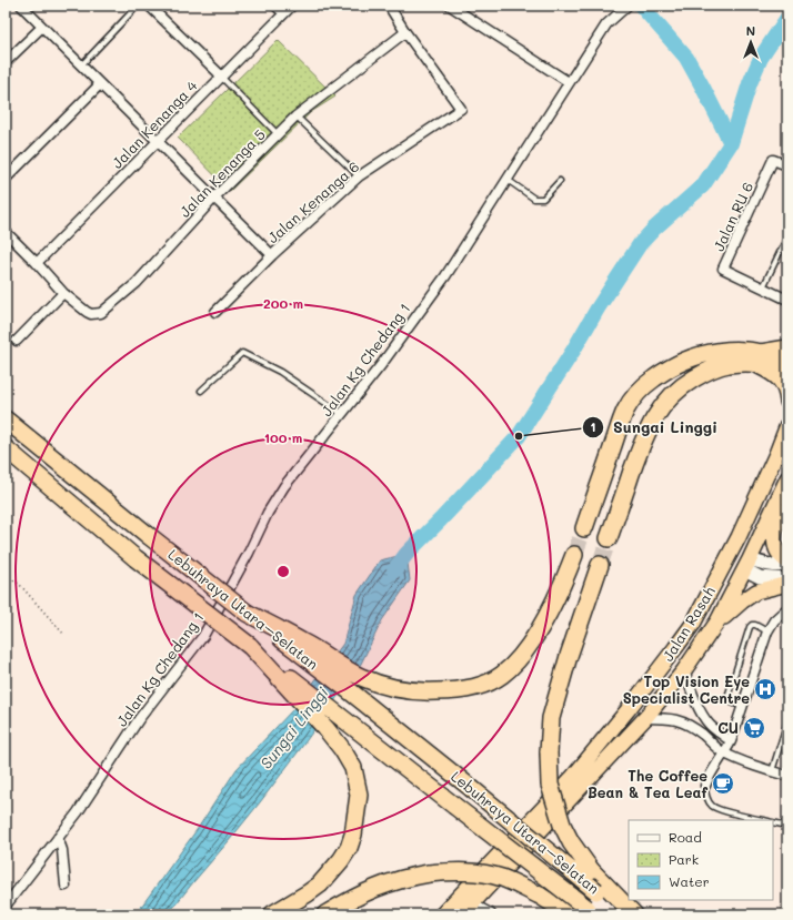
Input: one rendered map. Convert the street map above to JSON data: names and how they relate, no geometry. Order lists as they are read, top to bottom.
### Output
{
  "streets": {
    "highway": ["Lebuhraya Utara–Selatan", "Jalan Rasah"],
    "street": [
      "Jalan Kenanga 4",
      "Jalan Kenanga 5",
      "Jalan Kenanga 6",
      "Jalan RU 6",
      "Jalan Kg Chedang 1"
    ]
  },
  "crossings": [
    ["Jalan Kenanga 4", "Jalan Kenanga 5"],
    ["Jalan Kenanga 5", "Jalan Kenanga 6"]
  ],
  "water": ["Sungai Linggi"],
  "places": {
    "other": ["Sungai Linggi"],
    "hospital": ["Top Vision Eye Specialist Centre"],
    "supermarket": ["CU"],
    "cafe": ["The Coffee Bean & Tea Leaf"]
  },
  "legend": ["Road", "Park", "Water"],
  "north": "top",
  "rings": ["200 m", "100 m"]
}
